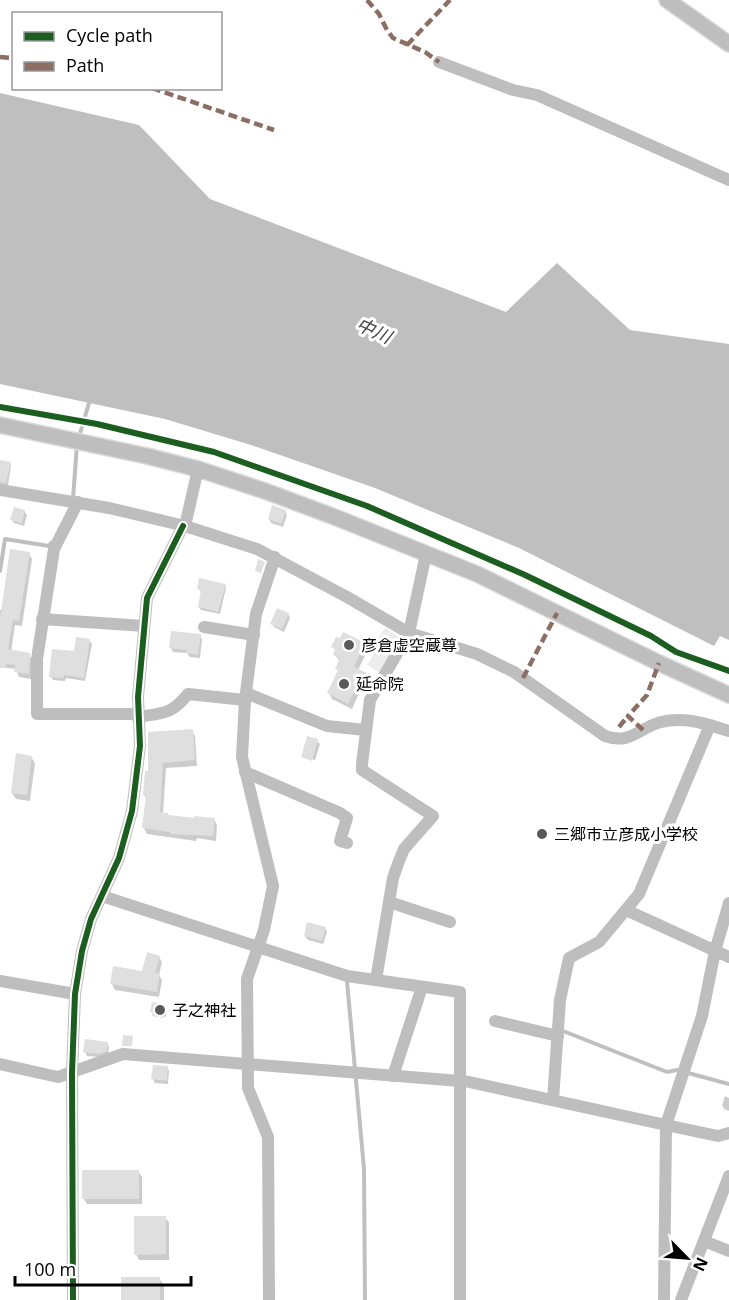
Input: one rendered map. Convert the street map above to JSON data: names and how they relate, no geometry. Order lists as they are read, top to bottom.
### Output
{
  "water": ["中川"],
  "places": [
    "彦倉虚空蔵尊",
    "延命院",
    "三郷市立彦成小学校",
    "子之神社"
  ],
  "legend": ["Cycle path", "Path"],
  "scale_bar": "100 m",
  "north": "bottom right"
}
